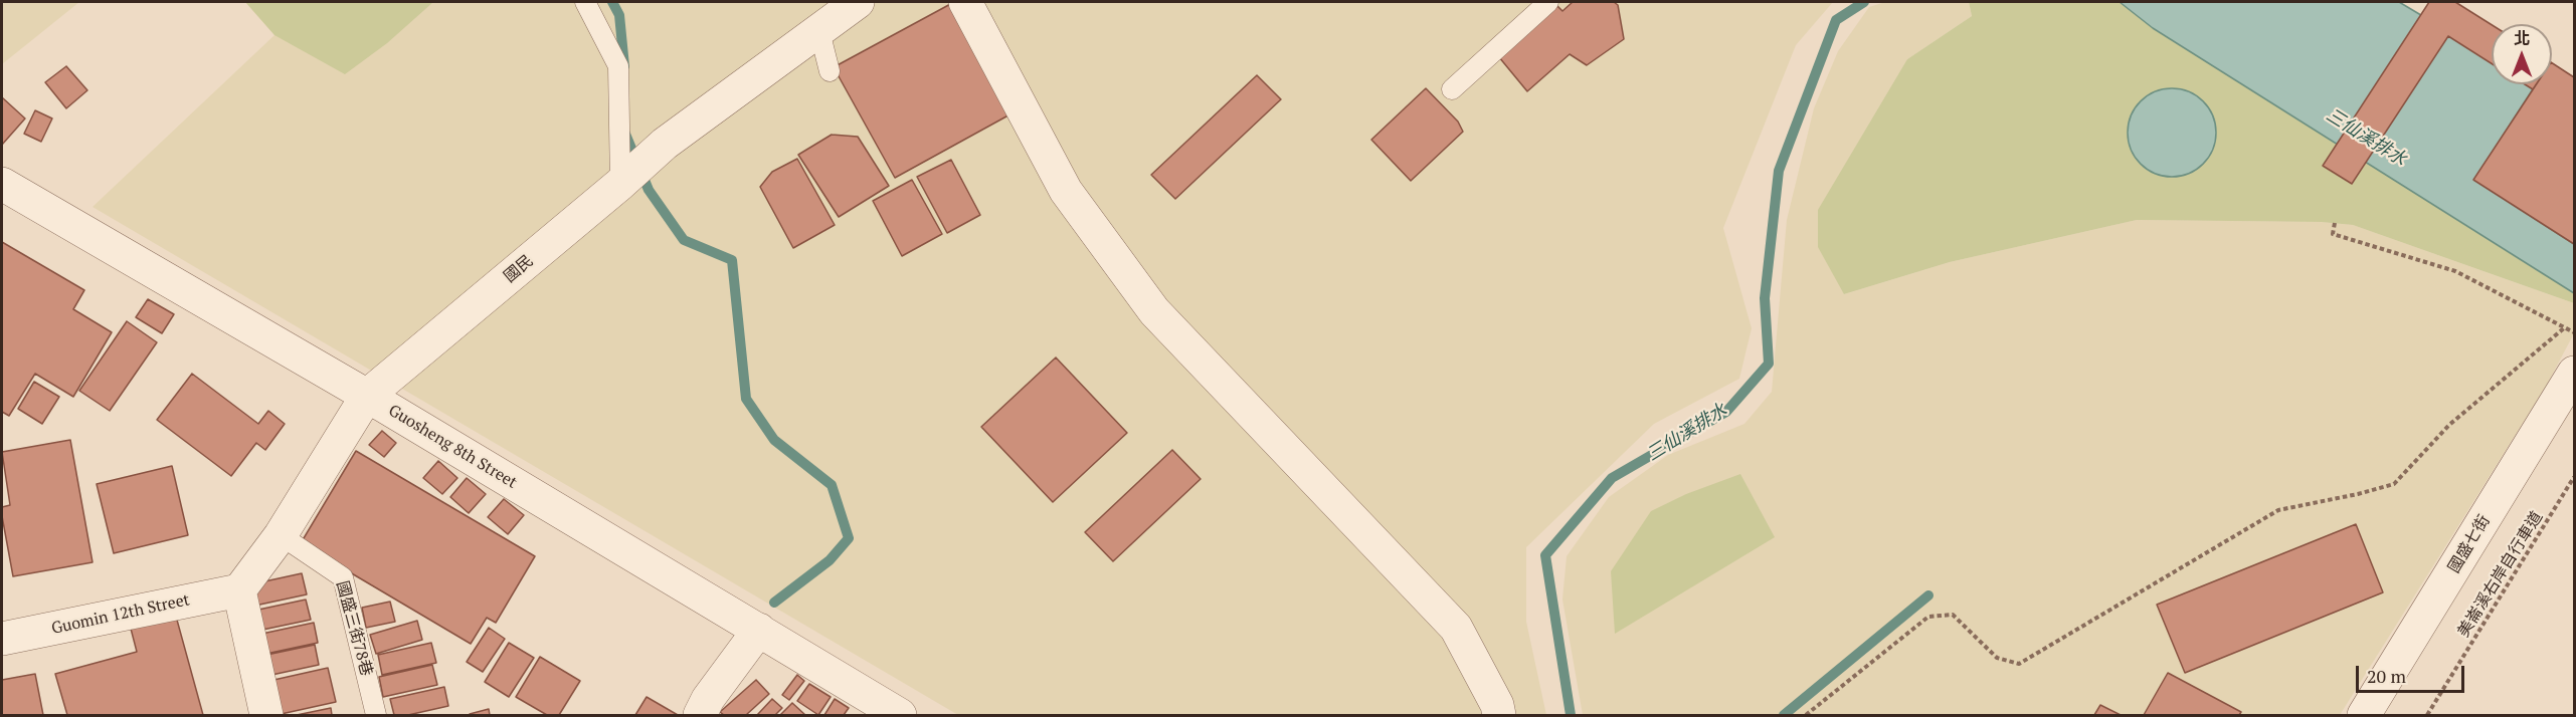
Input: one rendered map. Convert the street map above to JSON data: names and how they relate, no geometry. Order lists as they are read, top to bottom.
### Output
{
  "streets": {
    "street": [
      "國民",
      "Guosheng 8th Street",
      "國盛七街",
      "Guomin 12th Street"
    ],
    "lane": ["國盛三街78巷"],
    "path": ["美崙溪右岸自行車道"]
  },
  "crossings": [
    ["國民", "Guosheng 8th Street"],
    ["國民", "Guomin 12th Street"],
    ["國民", "國盛三街78巷"]
  ],
  "water": ["三仙溪排水"],
  "scale_bar": "20 m",
  "north": "top"
}
